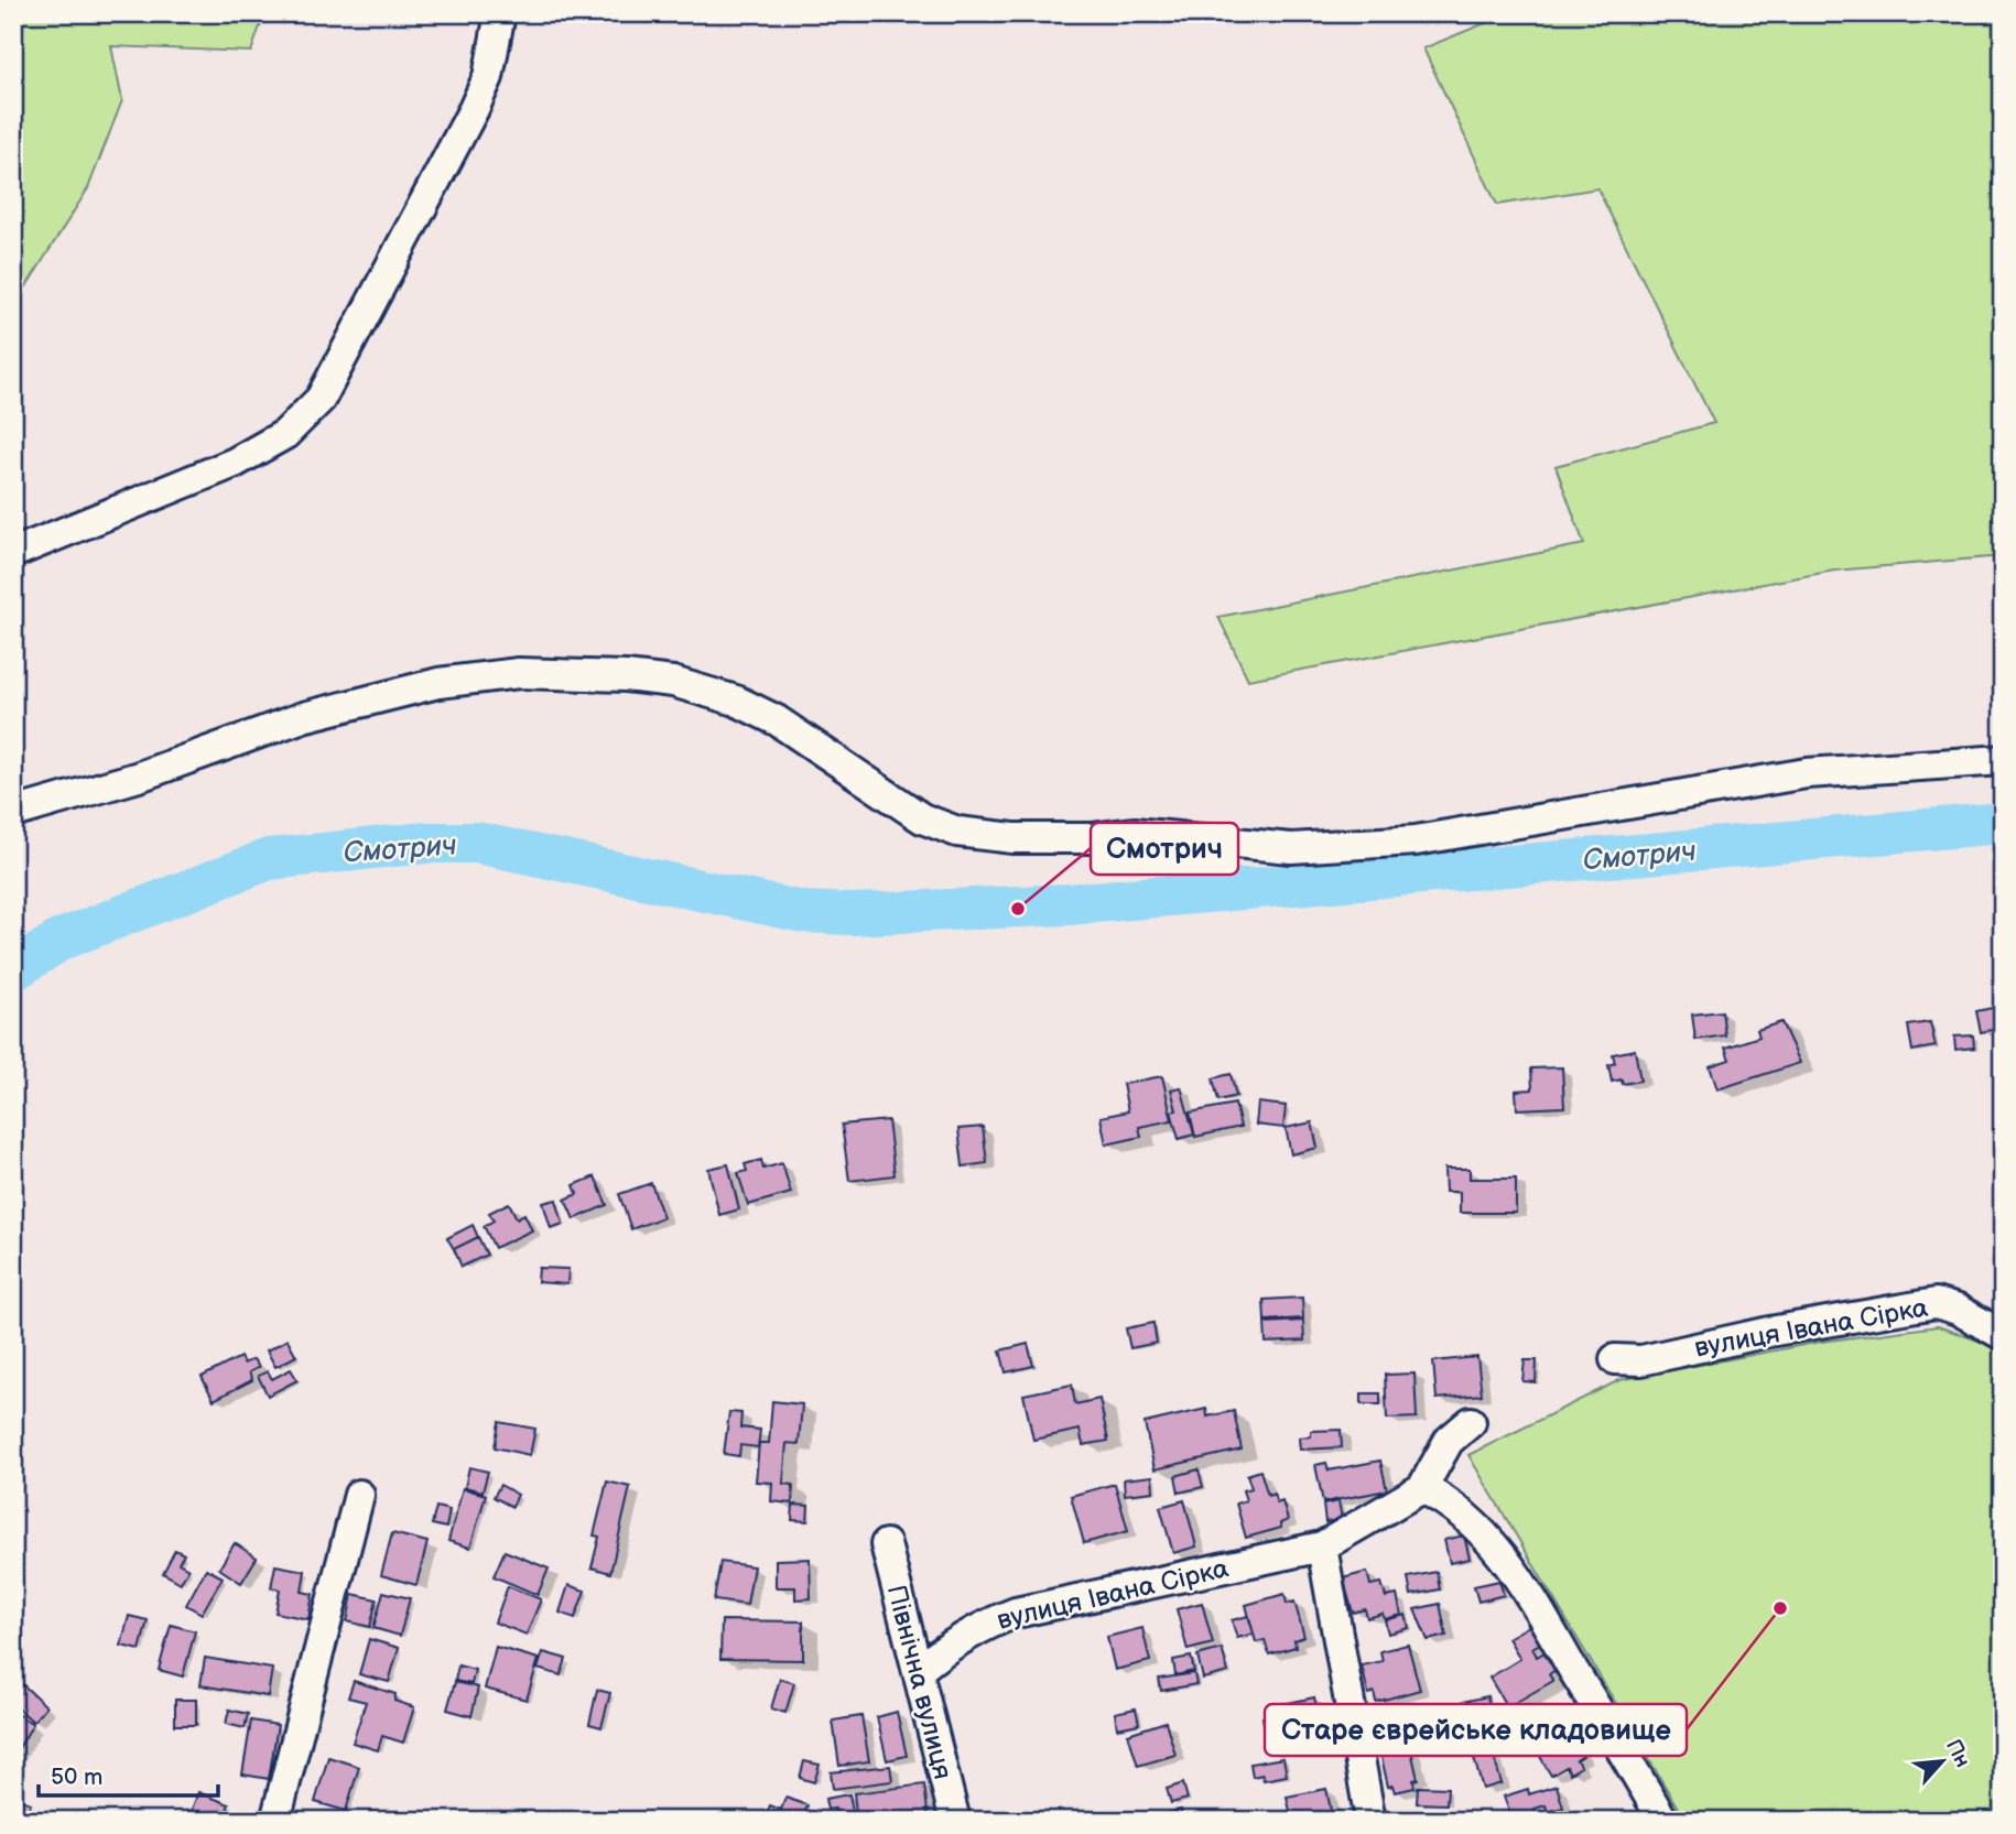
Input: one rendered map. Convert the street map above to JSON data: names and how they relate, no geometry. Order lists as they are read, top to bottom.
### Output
{
  "streets": {
    "street": ["вулиця Івана Сірка", "Північна вулиця"]
  },
  "crossings": [
    ["вулиця Івана Сірка", "Північна вулиця"]
  ],
  "water": ["Смотрич"],
  "places": ["Смотрич", "Старе єврейське кладовище"],
  "scale_bar": "50 m",
  "north": "top right"
}
